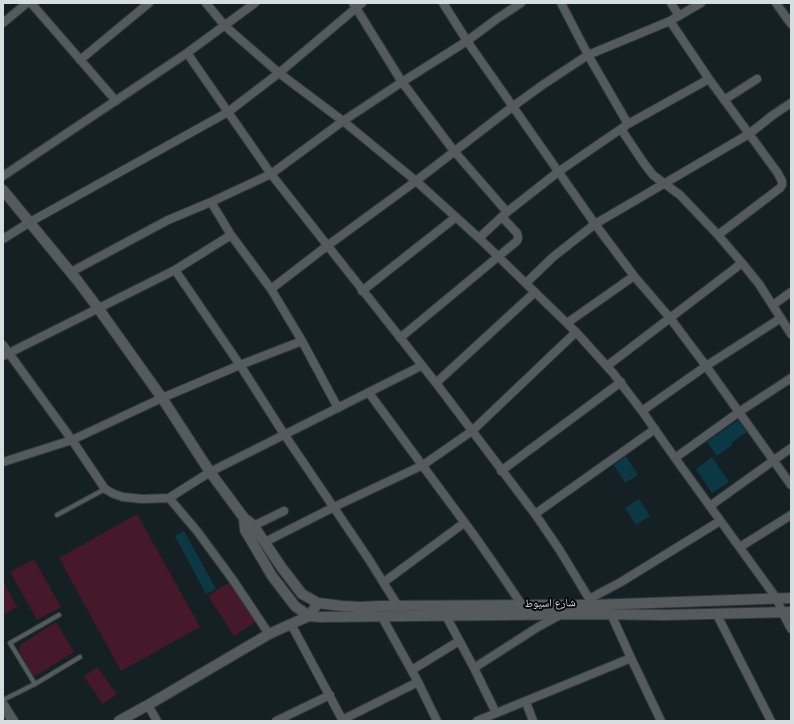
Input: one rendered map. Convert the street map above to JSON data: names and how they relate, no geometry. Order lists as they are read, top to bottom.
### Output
{
  "streets": {
    "street": ["شارع اسيوط"]
  }
}
